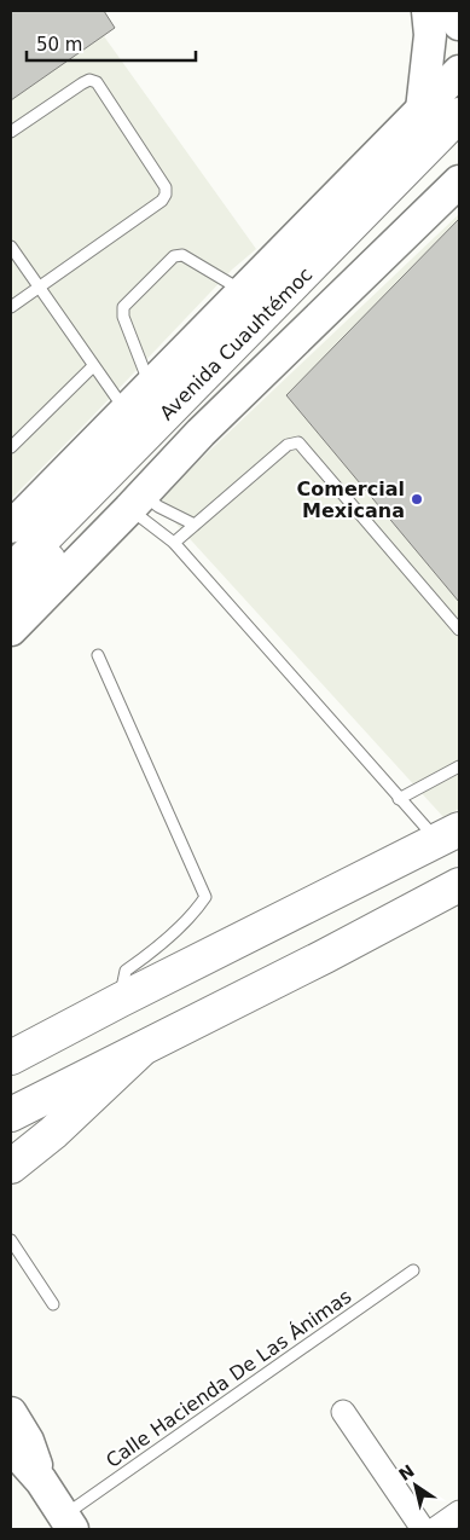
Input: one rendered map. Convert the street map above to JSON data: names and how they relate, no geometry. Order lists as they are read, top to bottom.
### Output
{
  "streets": {
    "main road": ["Avenida Cuauhtémoc"],
    "lane": ["Calle Hacienda De Las Ánimas"]
  },
  "places": ["Comercial Mexicana"],
  "scale_bar": "50 m",
  "north": "top left"
}
